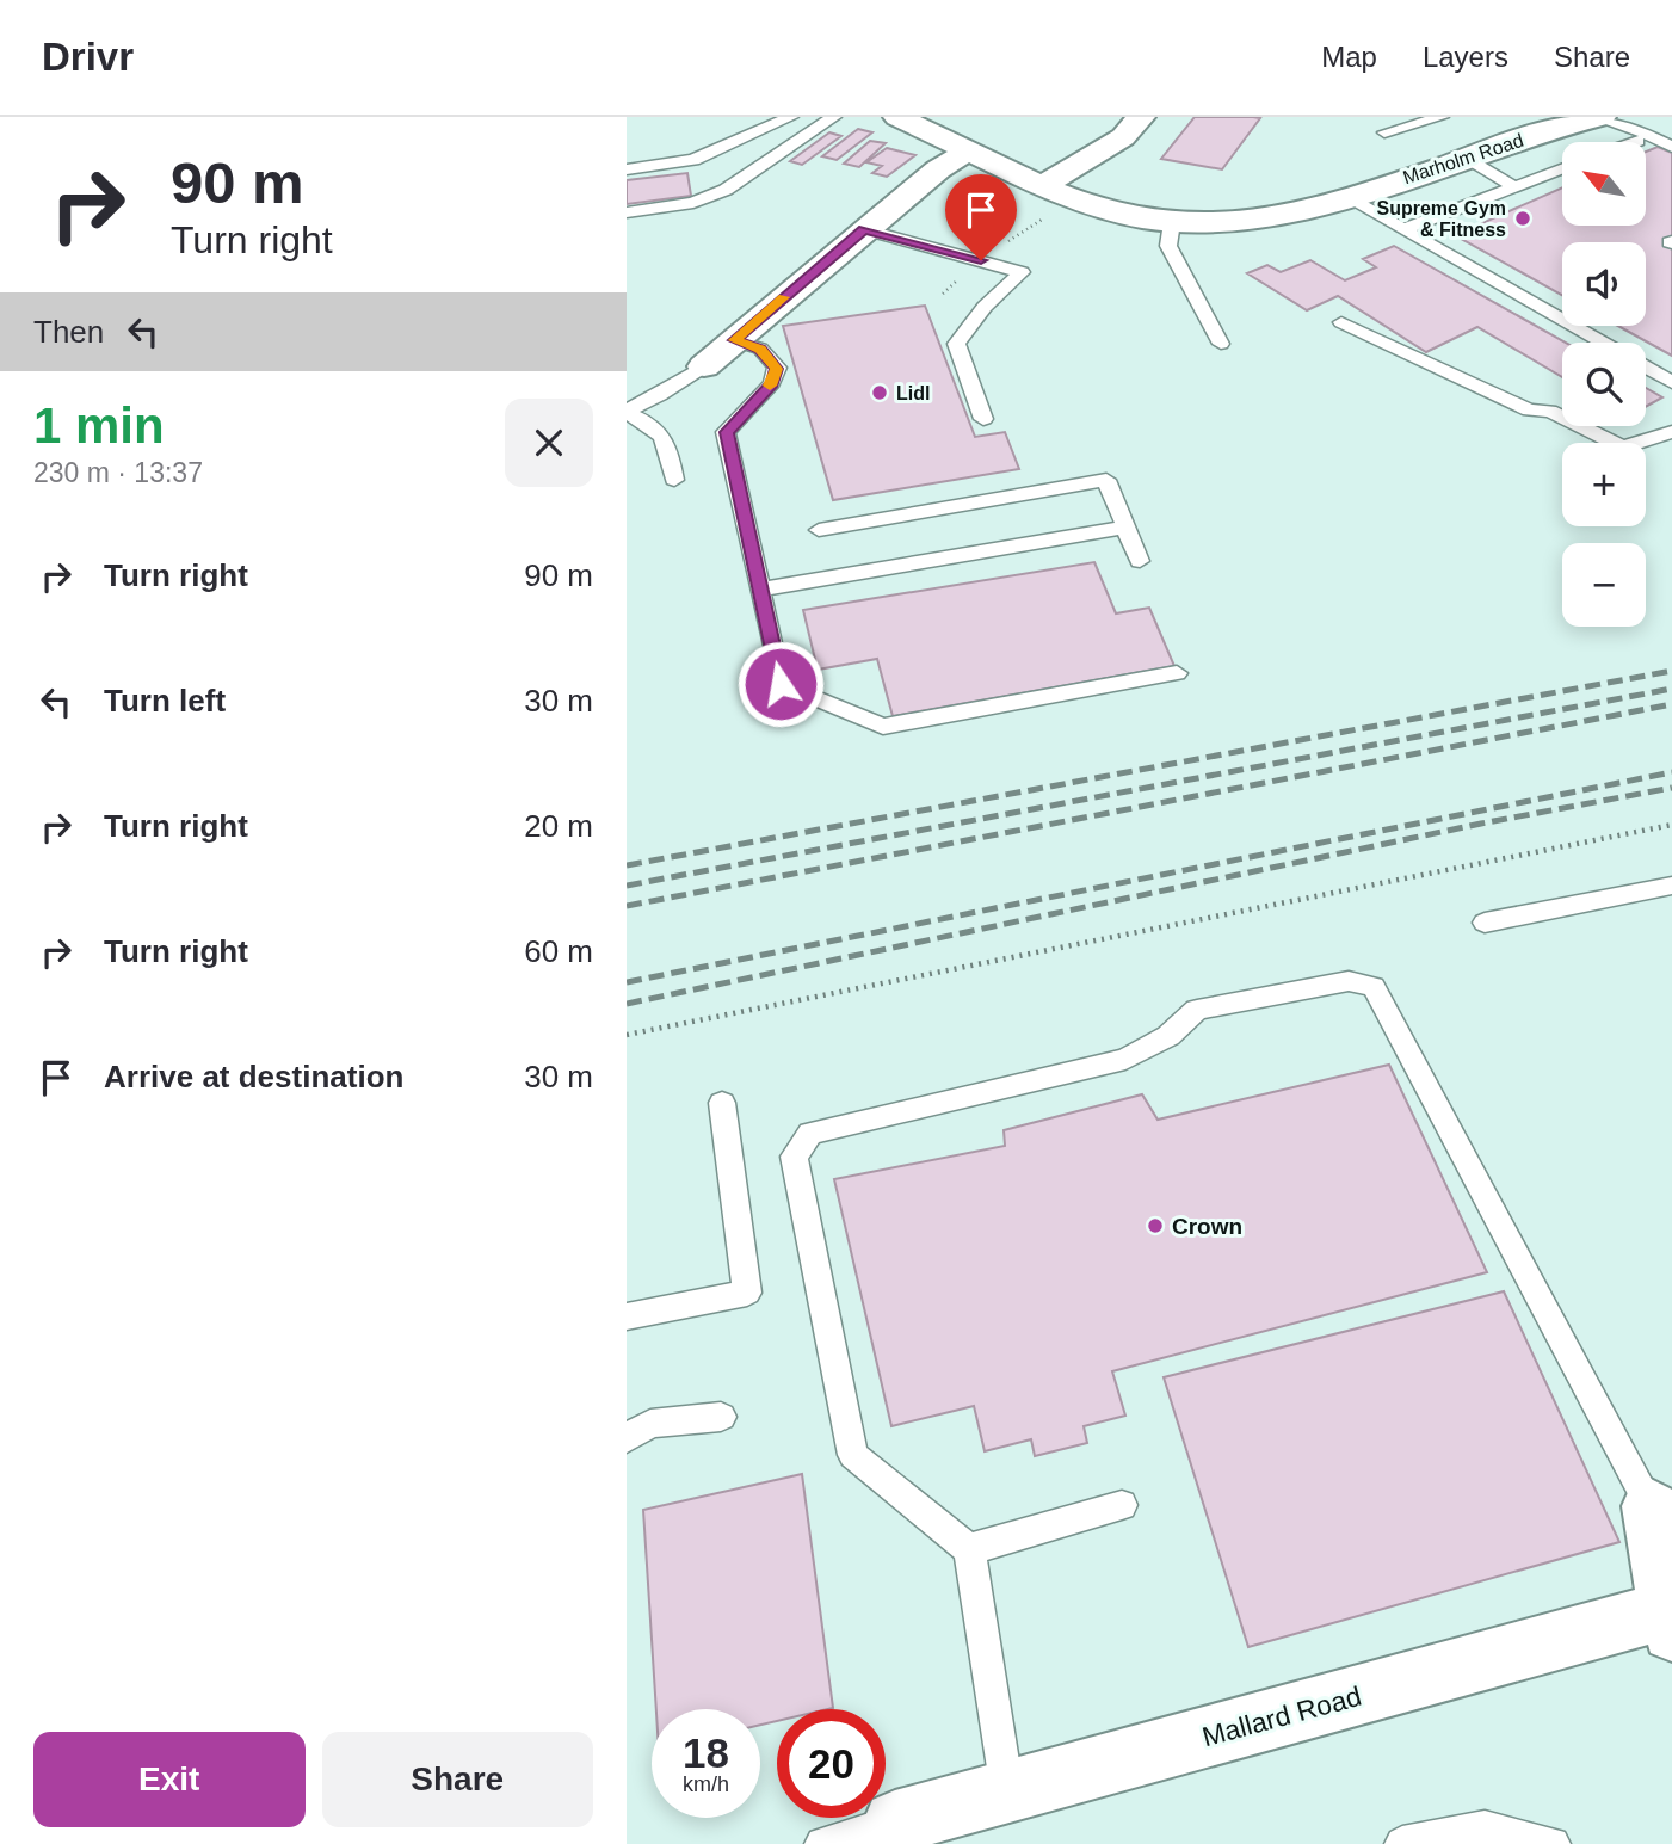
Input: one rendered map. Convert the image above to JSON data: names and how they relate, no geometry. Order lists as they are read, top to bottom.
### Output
{
  "streets": {
    "street": ["Marholm Road", "Mallard Road"]
  },
  "places": ["Supreme Gym & Fitness", "Lidl", "Crown"],
  "north": "top left",
  "page": {
    "header": "Drivr",
    "nav": ["Map", "Layers", "Share"],
    "turn": ["90 m", "Turn right"],
    "map_buttons": ["+", "−"],
    "then": "Then",
    "heading": ["1 min", "230 m · 13:37"],
    "list": [
      {
        "name": "Turn right",
        "value": "90 m"
      },
      {
        "name": "Turn left",
        "value": "30 m"
      },
      {
        "name": "Turn right",
        "value": "20 m"
      },
      {
        "name": "Turn right",
        "value": "60 m"
      },
      {
        "name": "Arrive at destination",
        "value": "30 m"
      }
    ],
    "speed": "18 km/h",
    "limit": "20",
    "buttons": ["Exit", "Share"]
  }
}
